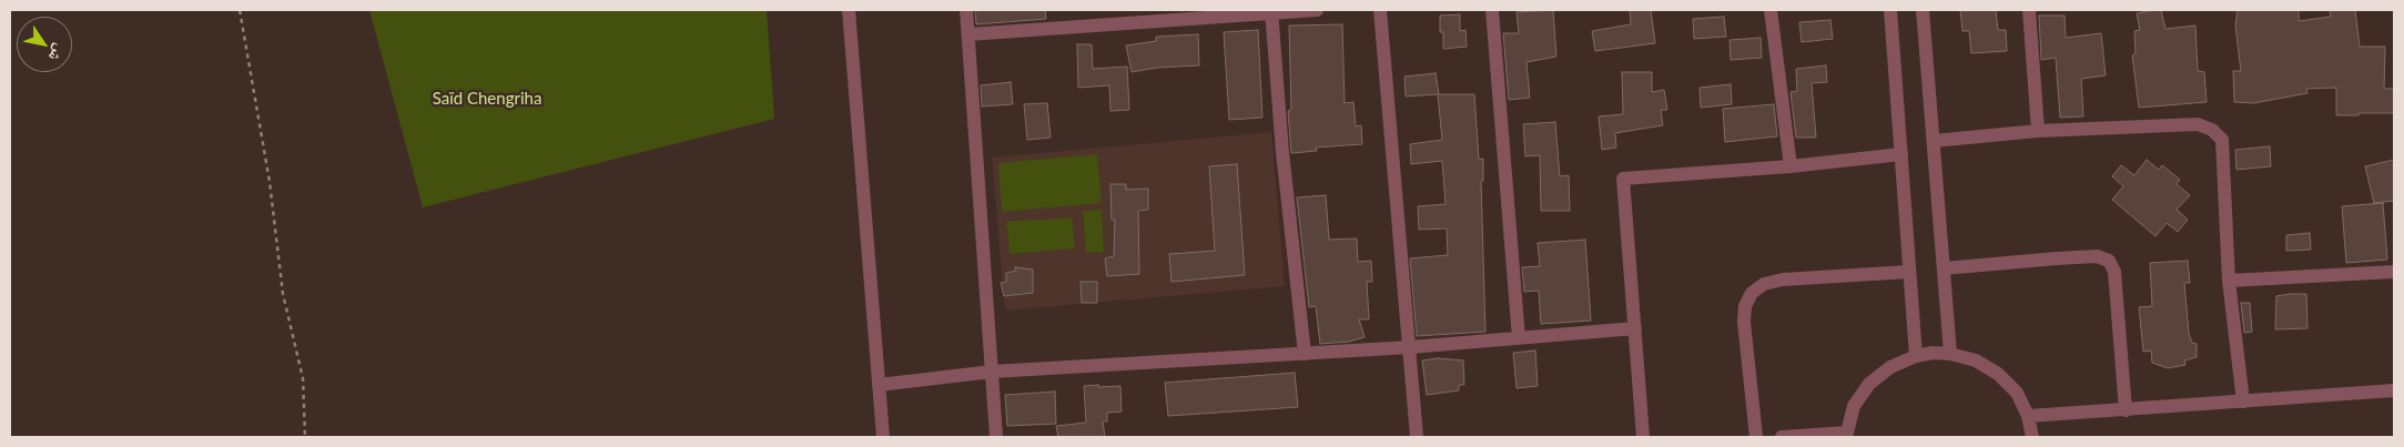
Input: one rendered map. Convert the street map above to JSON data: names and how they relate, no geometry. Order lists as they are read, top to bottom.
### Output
{
  "parks": ["Saïd Chengriha"],
  "north": "bottom right"
}
